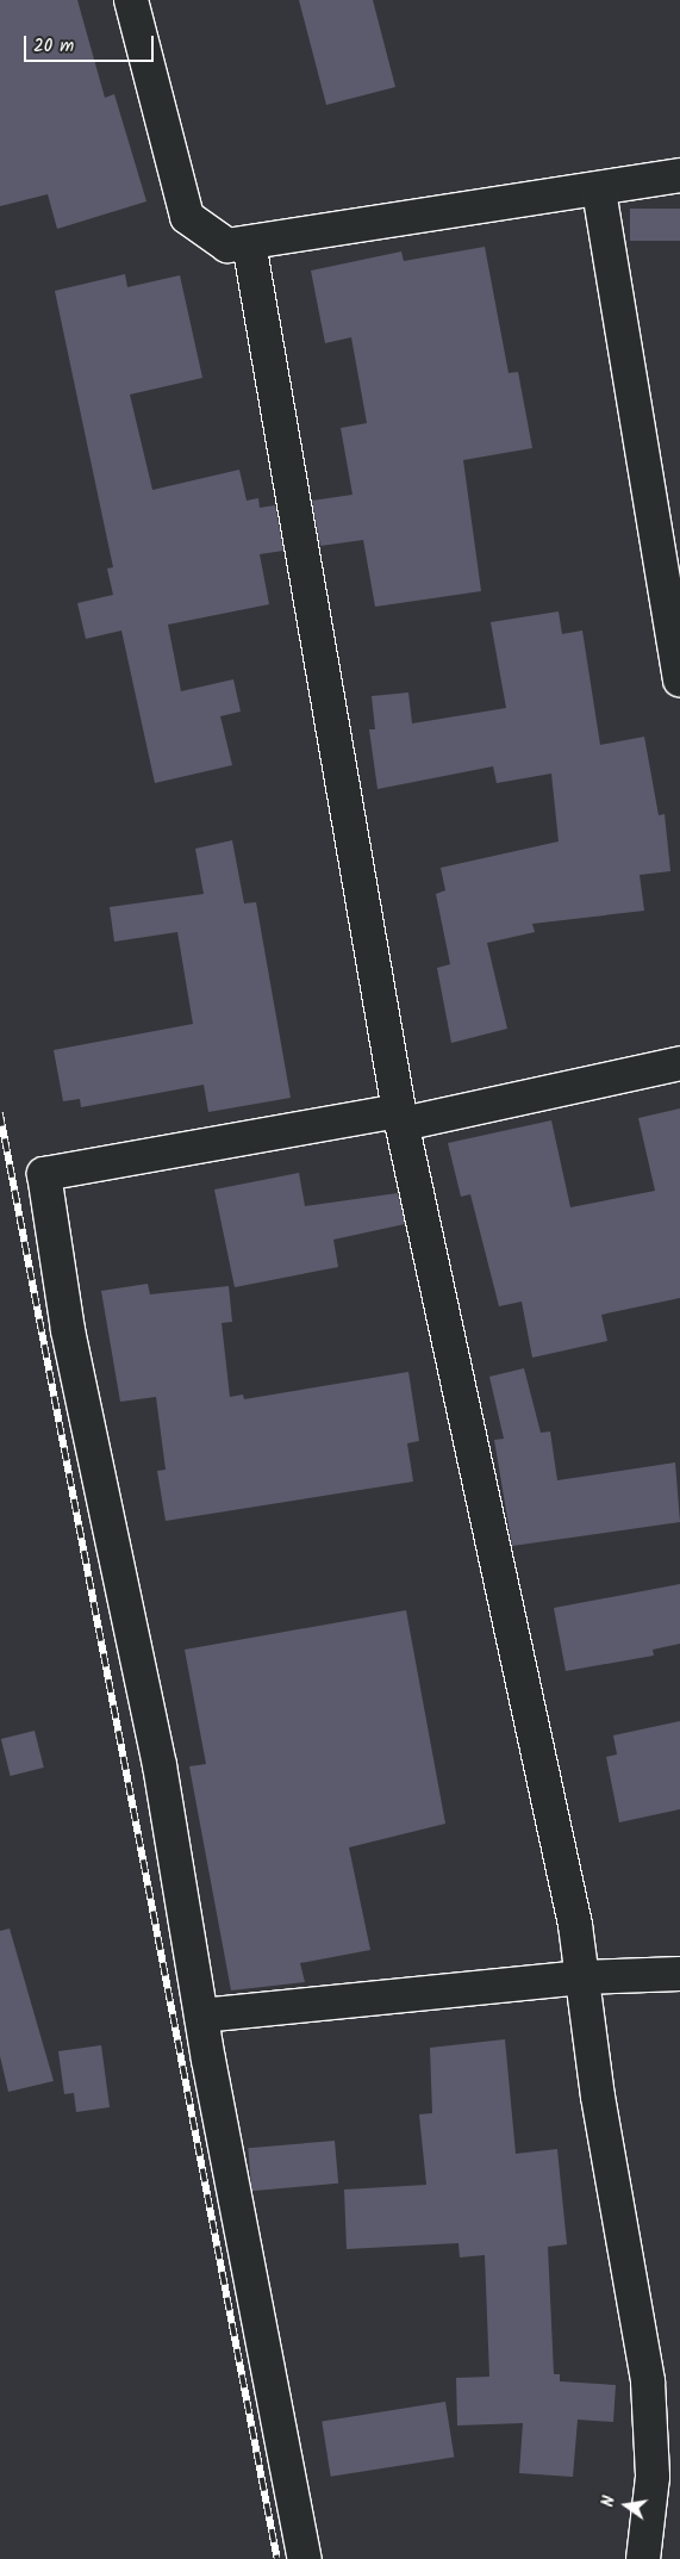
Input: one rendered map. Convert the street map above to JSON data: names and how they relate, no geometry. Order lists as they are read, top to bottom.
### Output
{
  "scale_bar": "20 m",
  "north": "left"
}
